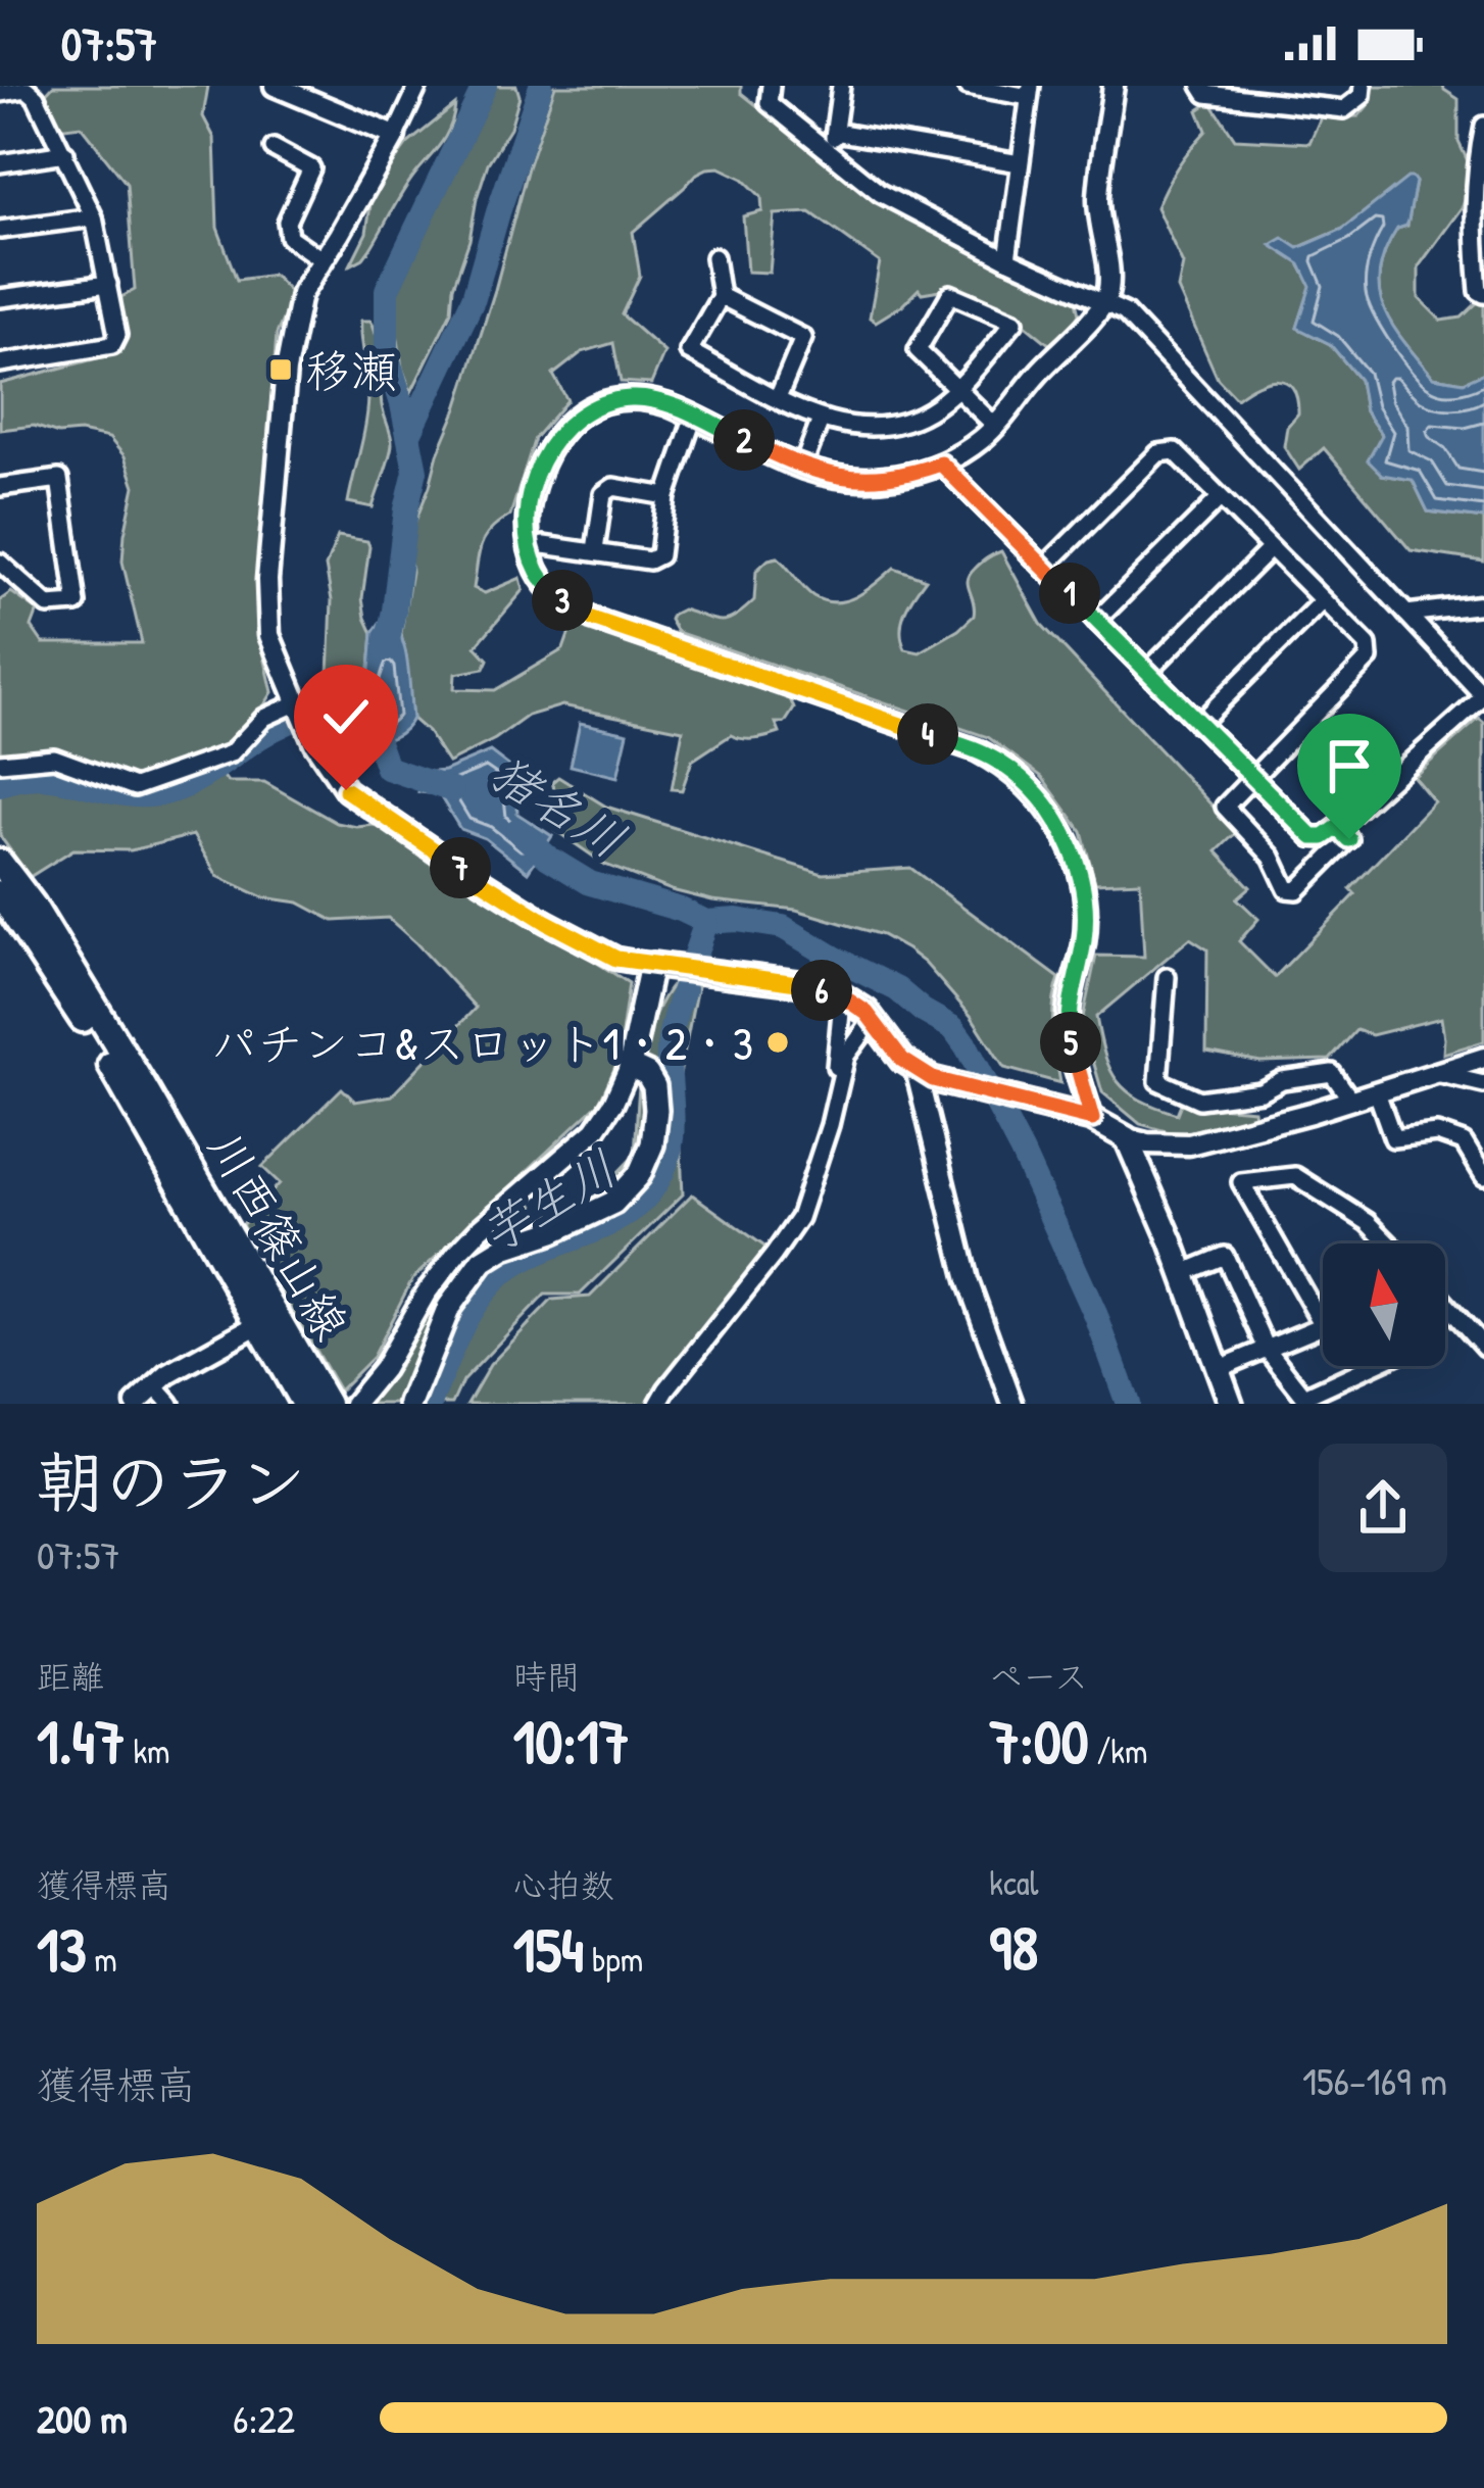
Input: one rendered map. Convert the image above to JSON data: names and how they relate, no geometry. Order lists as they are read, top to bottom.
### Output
{
  "streets": {
    "main road": ["川西篠山線"]
  },
  "water": ["猪名川", "芋生川"],
  "places": {
    "transit": ["移瀬"],
    "other": ["パチンコ&スロット1・2・3"]
  },
  "north": "top",
  "page": {
    "status": "07:57",
    "pins": [
      "2",
      "1",
      "3",
      "4",
      "7",
      "6",
      "5"
    ],
    "heading": ["朝のラン", "07:57"],
    "stats": [
      ["距離", "1.47 km"],
      ["時間", "10:17"],
      ["ペース", "7:00 /km"],
      ["獲得標高", "13 m"],
      ["心拍数", "154 bpm"],
      ["kcal", "98"]
    ],
    "chart": ["獲得標高", "156–169 m"],
    "list": [
      {
        "name": "200 m",
        "note": "6:22"
      }
    ]
  }
}
